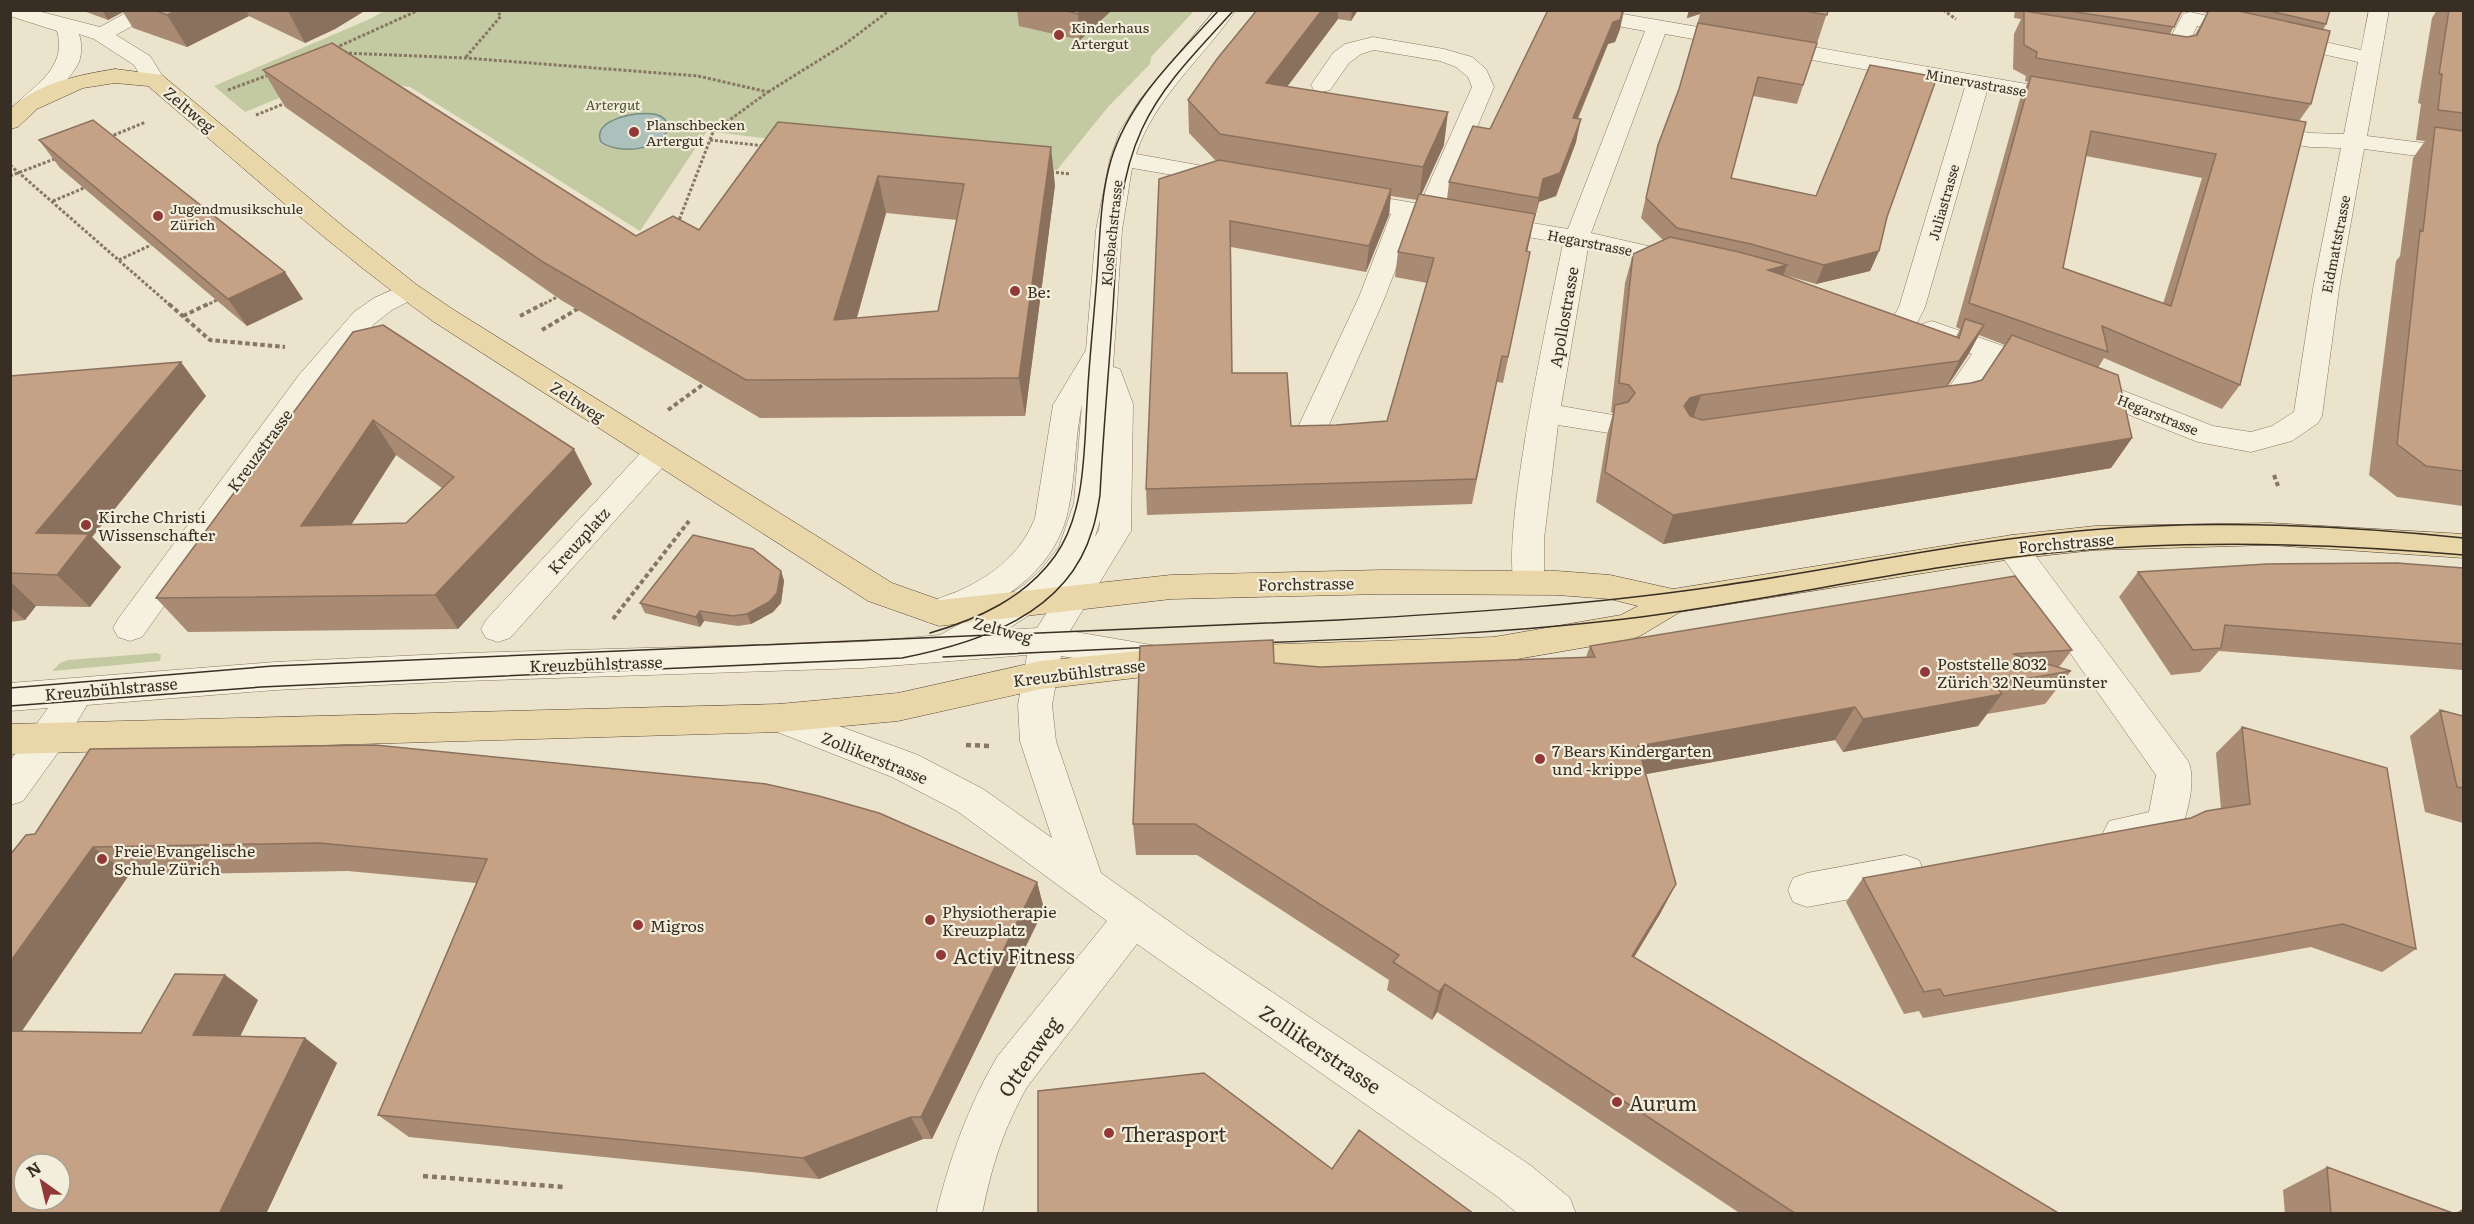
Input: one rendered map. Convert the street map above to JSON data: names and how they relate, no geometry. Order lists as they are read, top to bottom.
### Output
{
  "streets": {
    "main road": ["Zeltweg", "Forchstrasse", "Kreuzbühlstrasse"],
    "street": [
      "Minervastrasse",
      "Juliastrasse",
      "Klosbachstrasse",
      "Hegarstrasse",
      "Eidmattstrasse",
      "Apollostrasse",
      "Kreuzstrasse",
      "Kreuzplatz",
      "Zollikerstrasse",
      "Ottenweg"
    ]
  },
  "crossings": [
    ["Minervastrasse", "Juliastrasse"],
    ["Minervastrasse", "Apollostrasse"],
    ["Zeltweg", "Klosbachstrasse"],
    ["Zeltweg", "Kreuzstrasse"],
    ["Zeltweg", "Kreuzplatz"],
    ["Zeltweg", "Forchstrasse"],
    ["Zeltweg", "Kreuzbühlstrasse"],
    ["Juliastrasse", "Hegarstrasse"],
    ["Klosbachstrasse", "Forchstrasse"],
    ["Klosbachstrasse", "Kreuzbühlstrasse"],
    ["Hegarstrasse", "Eidmattstrasse"],
    ["Hegarstrasse", "Apollostrasse"],
    ["Apollostrasse", "Forchstrasse"],
    ["Forchstrasse", "Kreuzbühlstrasse"],
    ["Kreuzbühlstrasse", "Zollikerstrasse"],
    ["Zollikerstrasse", "Ottenweg"]
  ],
  "parks": ["Artergut"],
  "places": [
    "Kinderhaus Artergut",
    "Planschbecken Artergut",
    "Jugendmusikschule Zürich",
    "Be:",
    "Kirche Christi Wissenschafter",
    "Poststelle 8032 Zürich 32 Neumünster",
    "7 Bears Kindergarten und -krippe",
    "Freie Evangelische Schule Zürich",
    "Physiotherapie Kreuzplatz",
    "Migros",
    "Activ Fitness",
    "Aurum",
    "Therasport"
  ],
  "north": "top left"
}
